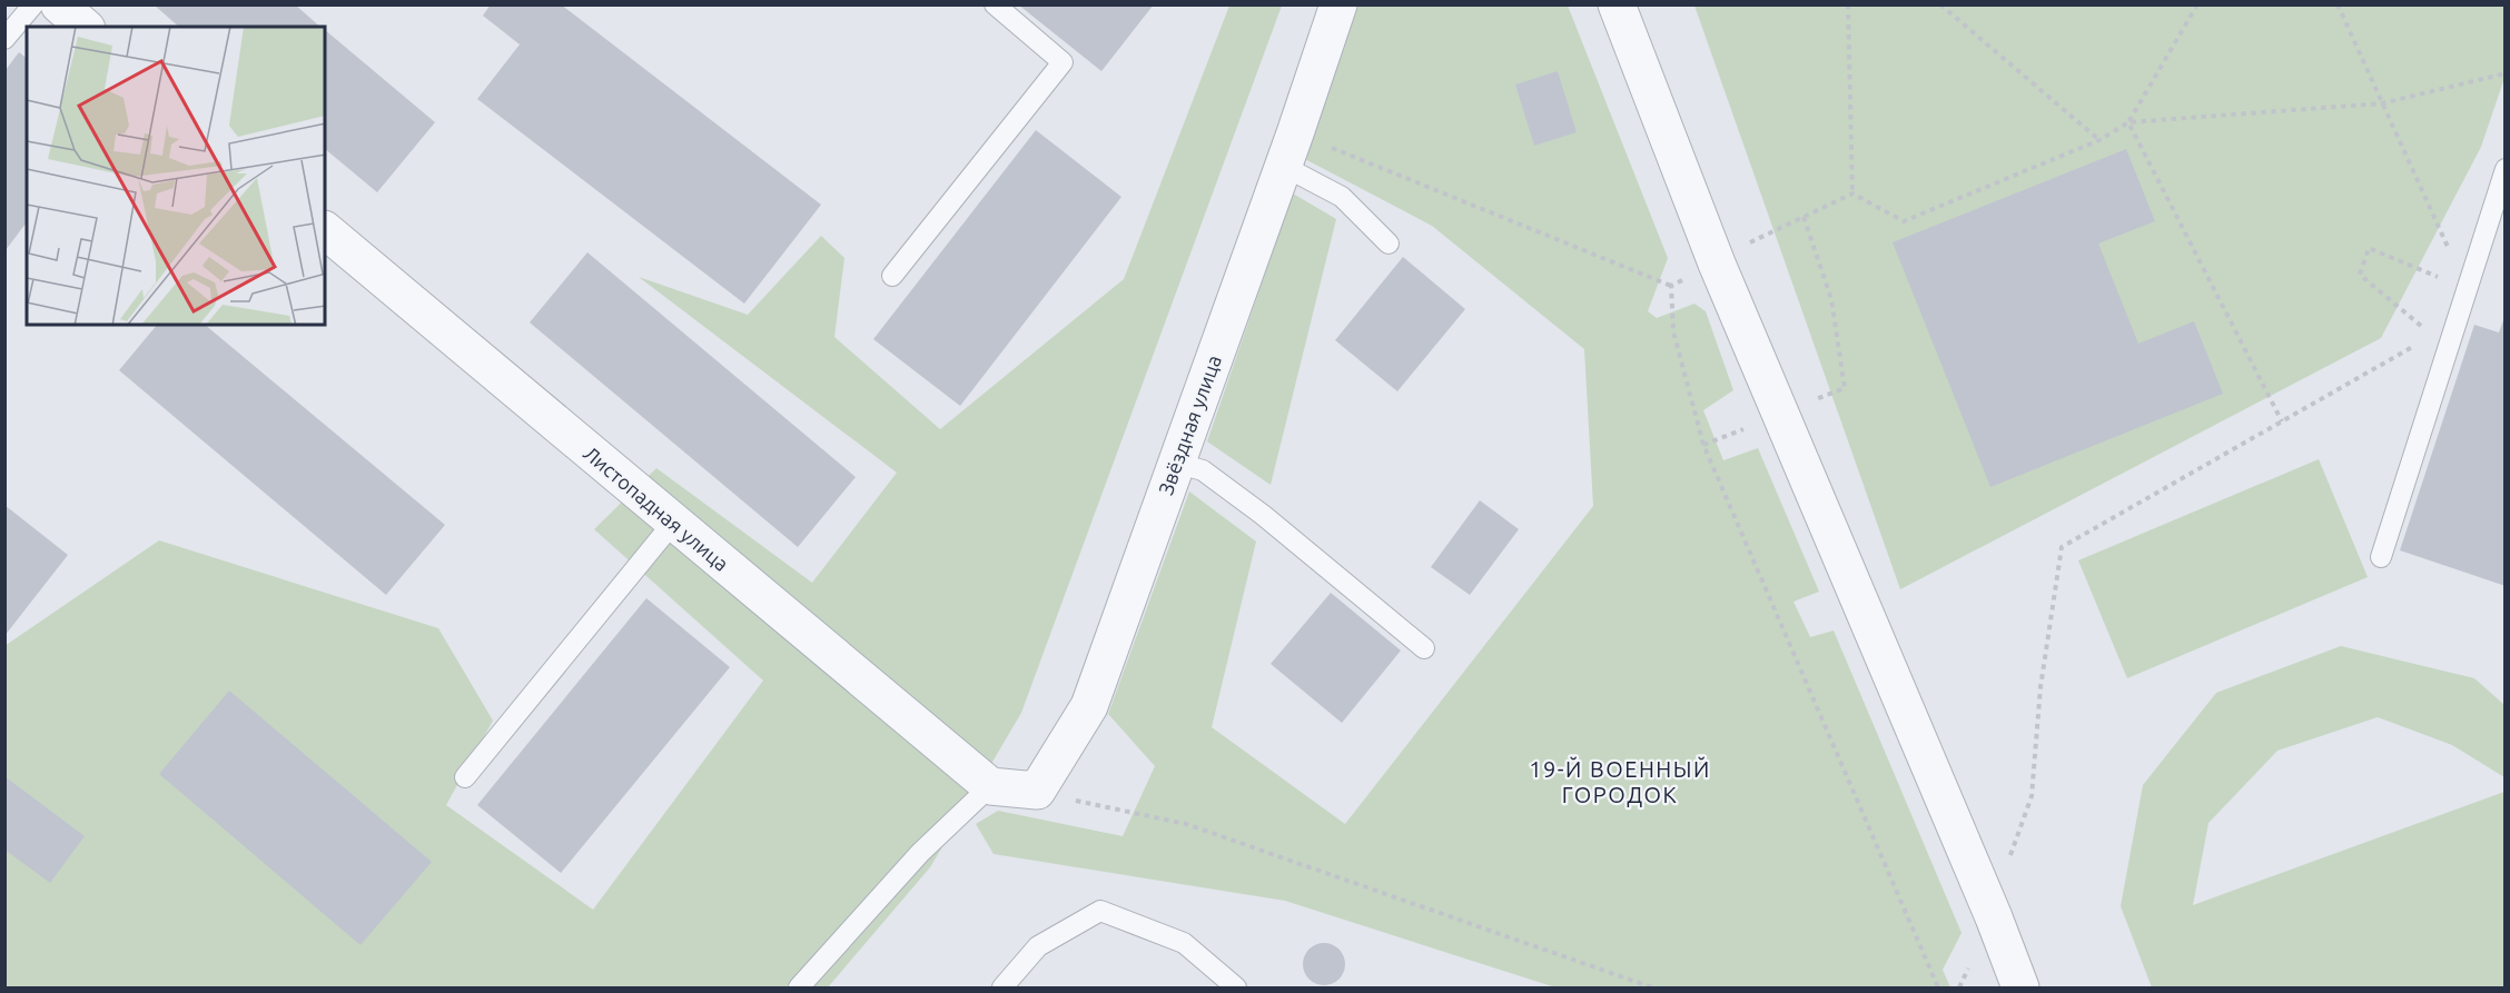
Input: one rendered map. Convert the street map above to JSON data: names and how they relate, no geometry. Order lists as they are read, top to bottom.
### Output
{
  "streets": {
    "street": ["Звёздная улица", "Листопадная улица"]
  },
  "districts": ["19-Й ВОЕННЫЙ ГОРОДОК"]
}
